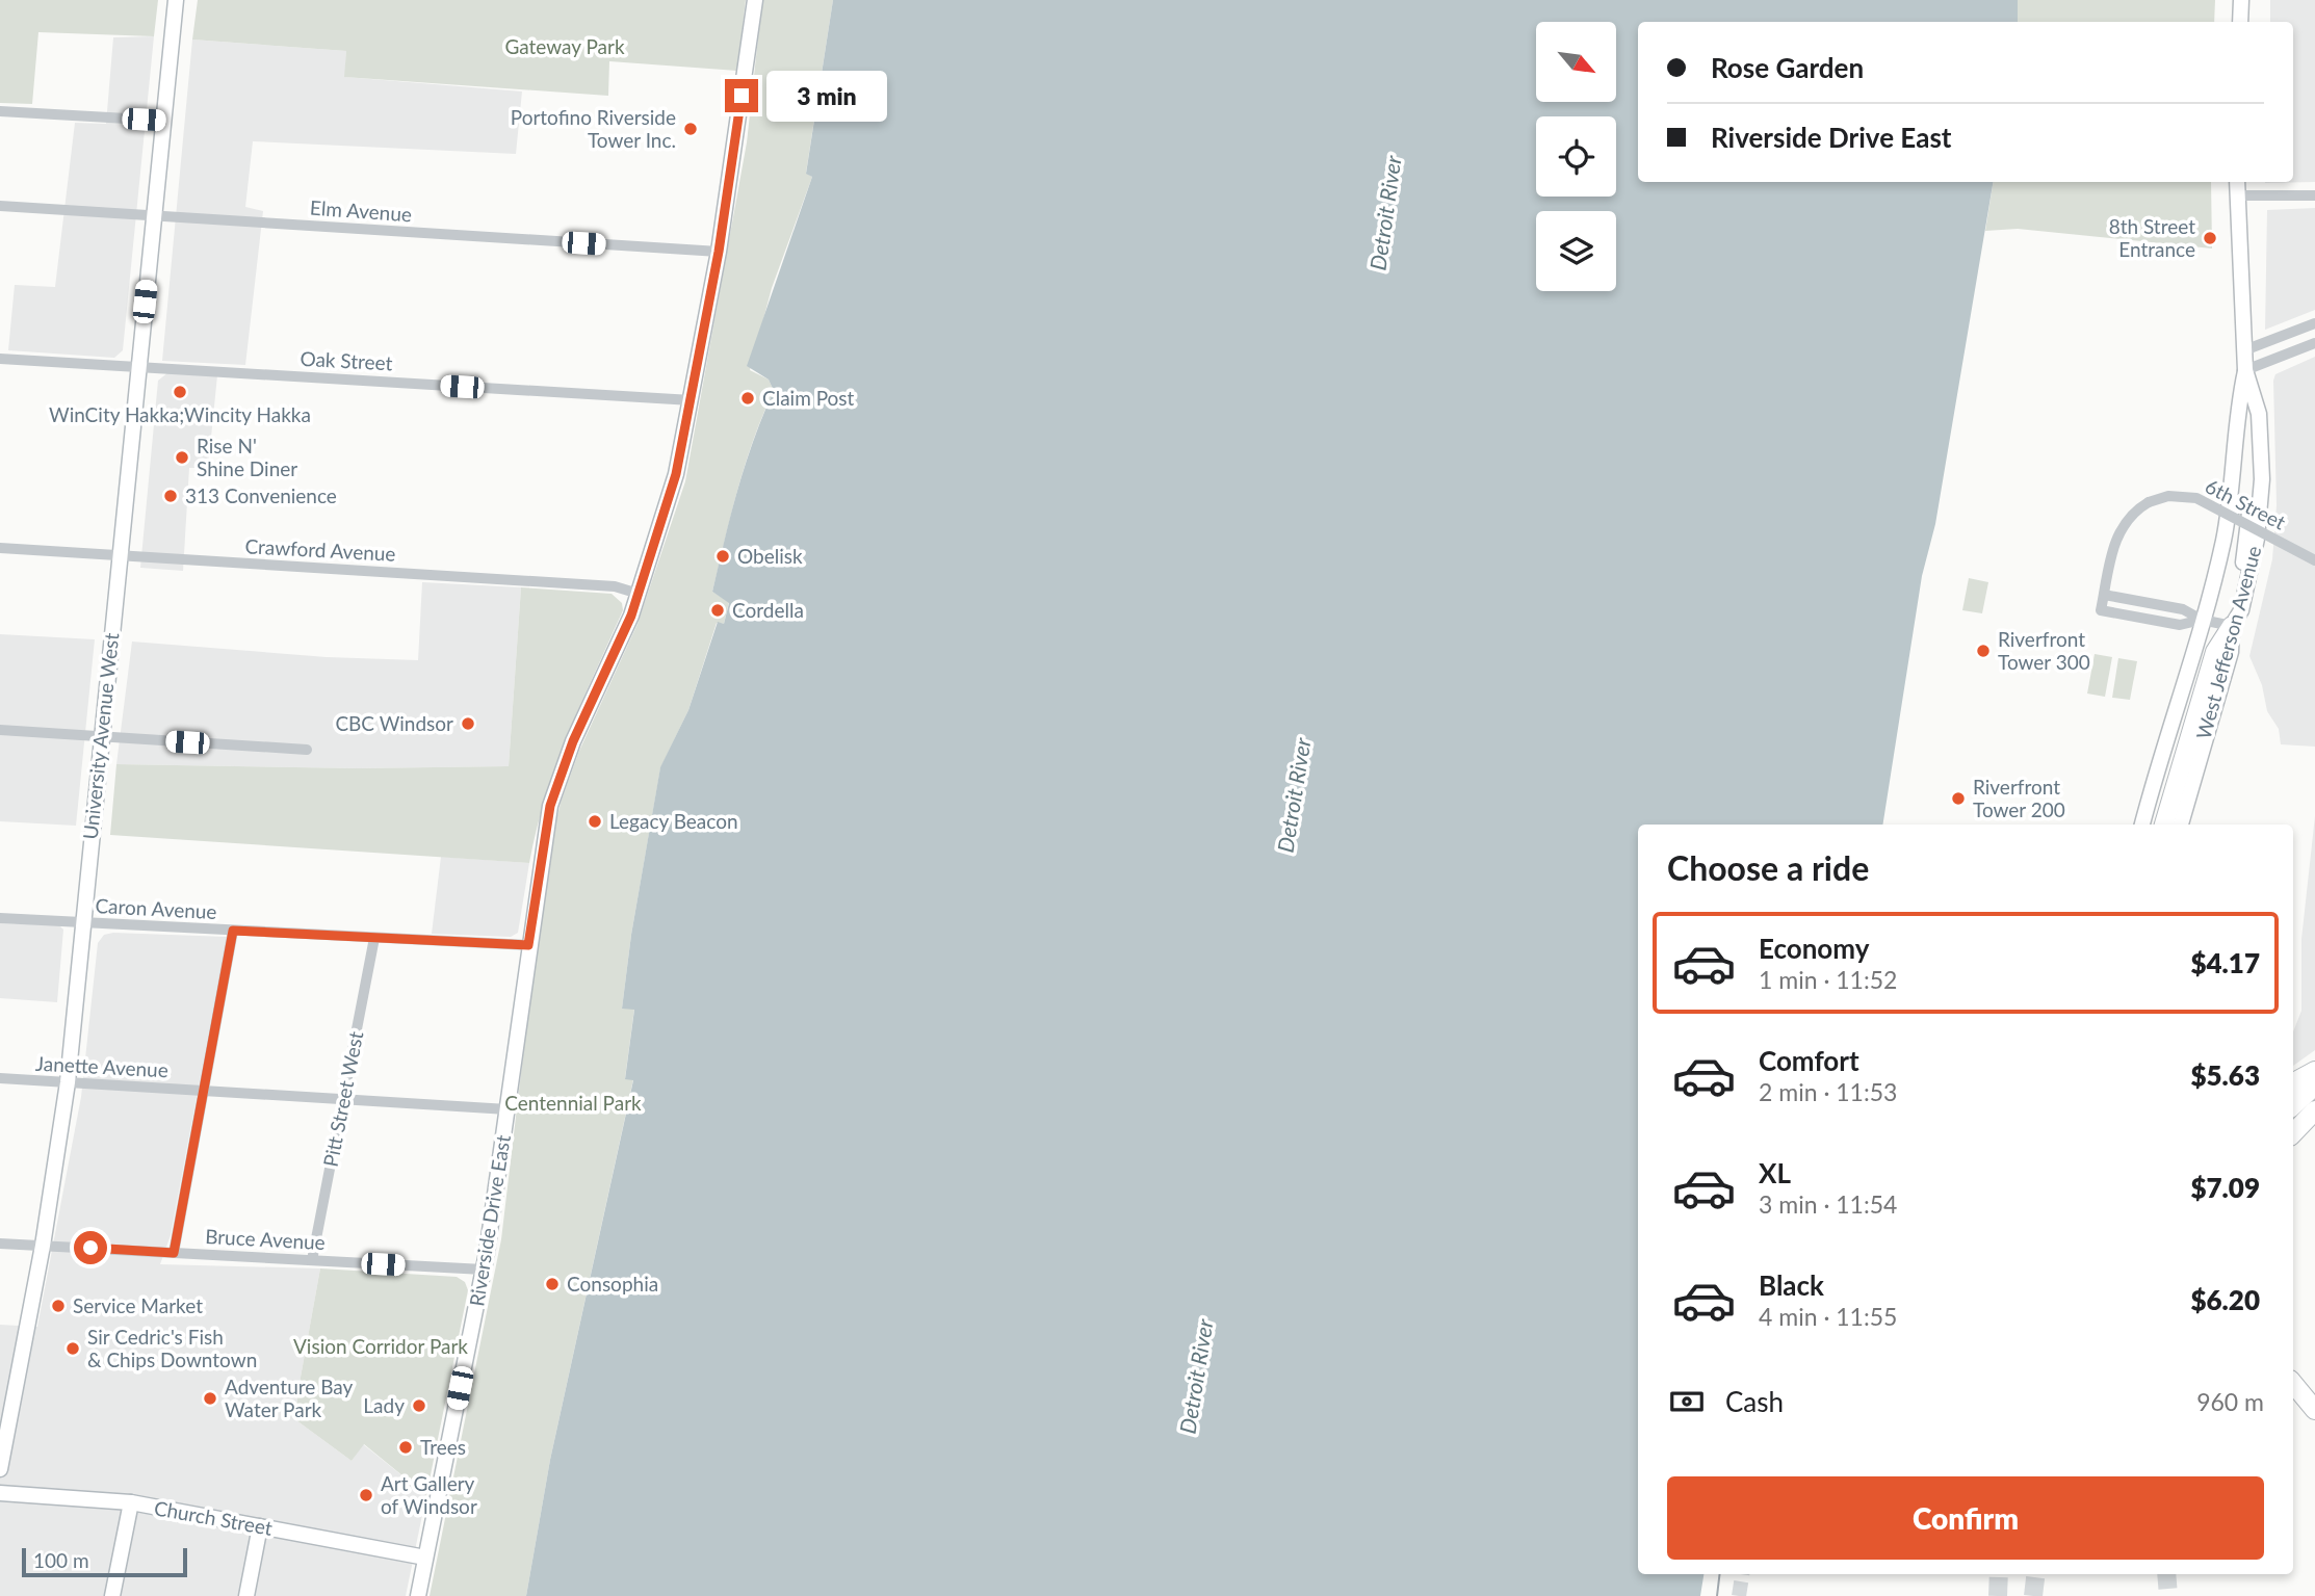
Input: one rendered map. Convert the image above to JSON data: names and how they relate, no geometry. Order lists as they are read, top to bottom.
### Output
{
  "streets": {
    "main road": [
      "West Jefferson Avenue",
      "University Avenue West",
      "Riverside Drive East",
      "Church Street"
    ],
    "street": [
      "Elm Avenue",
      "Oak Street",
      "6th Street",
      "Crawford Avenue",
      "Caron Avenue",
      "Janette Avenue",
      "Pitt Street West",
      "Bruce Avenue"
    ]
  },
  "crossings": [
    ["Elm Avenue", "University Avenue West"],
    ["Elm Avenue", "Riverside Drive East"],
    ["Oak Street", "University Avenue West"],
    ["Oak Street", "Riverside Drive East"],
    ["6th Street", "West Jefferson Avenue"],
    ["Crawford Avenue", "University Avenue West"],
    ["Crawford Avenue", "Riverside Drive East"],
    ["University Avenue West", "Caron Avenue"],
    ["University Avenue West", "Janette Avenue"],
    ["University Avenue West", "Bruce Avenue"],
    ["Caron Avenue", "Pitt Street West"],
    ["Caron Avenue", "Riverside Drive East"],
    ["Janette Avenue", "Pitt Street West"],
    ["Janette Avenue", "Riverside Drive East"],
    ["Pitt Street West", "Bruce Avenue"],
    ["Riverside Drive East", "Bruce Avenue"],
    ["Riverside Drive East", "Church Street"]
  ],
  "water": ["Detroit River"],
  "parks": ["Gateway Park", "Centennial Park", "Vision Corridor Park"],
  "places": [
    "Portofino Riverside Tower Inc.",
    "8th Street Entrance",
    "WinCity Hakka;Wincity Hakka",
    "Claim Post",
    "Rise N' Shine Diner",
    "313 Convenience",
    "Obelisk",
    "Cordella",
    "Riverfront Tower 300",
    "CBC Windsor",
    "Riverfront Tower 200",
    "Legacy Beacon",
    "Consophia",
    "Service Market",
    "Sir Cedric's Fish & Chips Downtown",
    "Adventure Bay Water Park",
    "Lady",
    "Trees",
    "Art Gallery of Windsor"
  ],
  "scale_bar": "100 m",
  "north": "bottom right",
  "page": {
    "banner": ["Rose Garden", "Riverside Drive East"],
    "bubble": "3 min",
    "heading": "Choose a ride",
    "list": [
      {
        "name": "Economy",
        "note": "1 min · 11:52",
        "value": "$4.17"
      },
      {
        "name": "Comfort",
        "note": "2 min · 11:53",
        "value": "$5.63"
      },
      {
        "name": "XL",
        "note": "3 min · 11:54",
        "value": "$7.09"
      },
      {
        "name": "Black",
        "note": "4 min · 11:55",
        "value": "$6.20"
      }
    ],
    "pay": ["Cash", "960 m"],
    "buttons": "Confirm",
    "scale": "100 m"
  }
}
